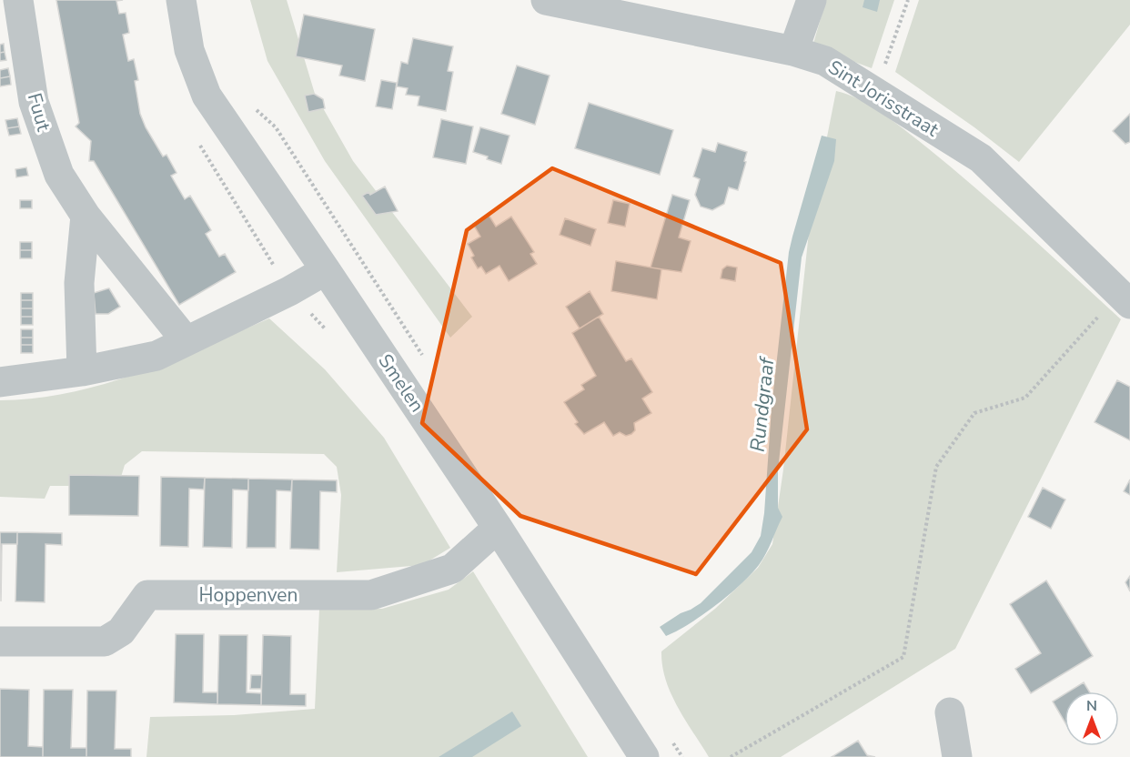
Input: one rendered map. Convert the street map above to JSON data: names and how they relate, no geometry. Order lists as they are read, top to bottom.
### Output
{
  "streets": {
    "street": [
      "Sint Jorisstraat",
      "Fuut",
      "Smelen",
      "Hoppenven"
    ]
  },
  "crossings": [
    ["Smelen", "Hoppenven"]
  ],
  "water": ["Rundgraaf"],
  "north": "top"
}
